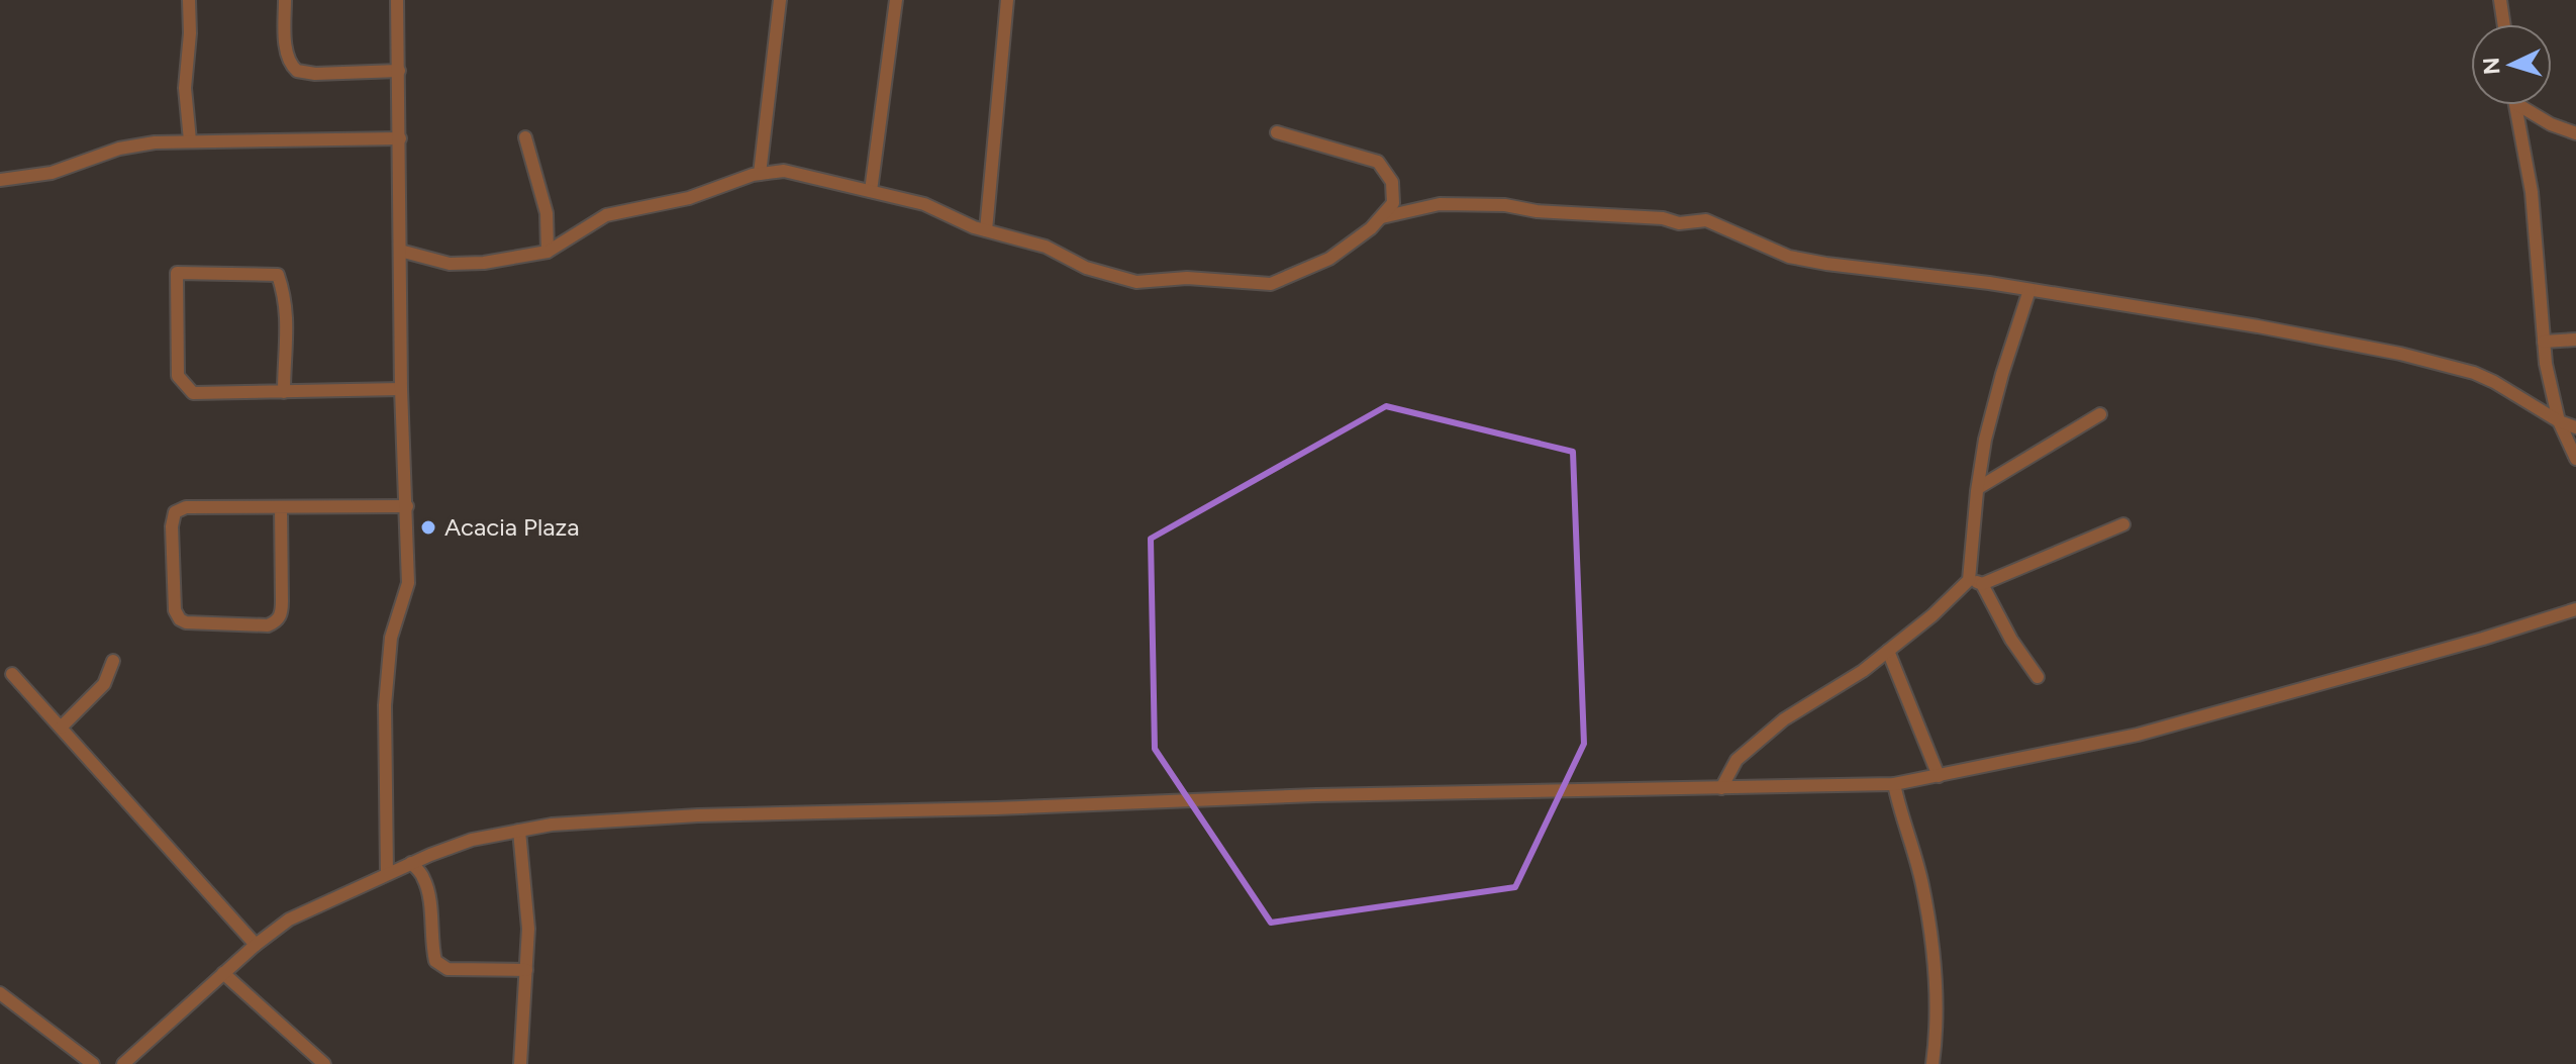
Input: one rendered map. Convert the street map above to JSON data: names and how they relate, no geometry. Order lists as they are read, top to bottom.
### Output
{
  "places": ["Acacia Plaza"],
  "north": "left"
}
